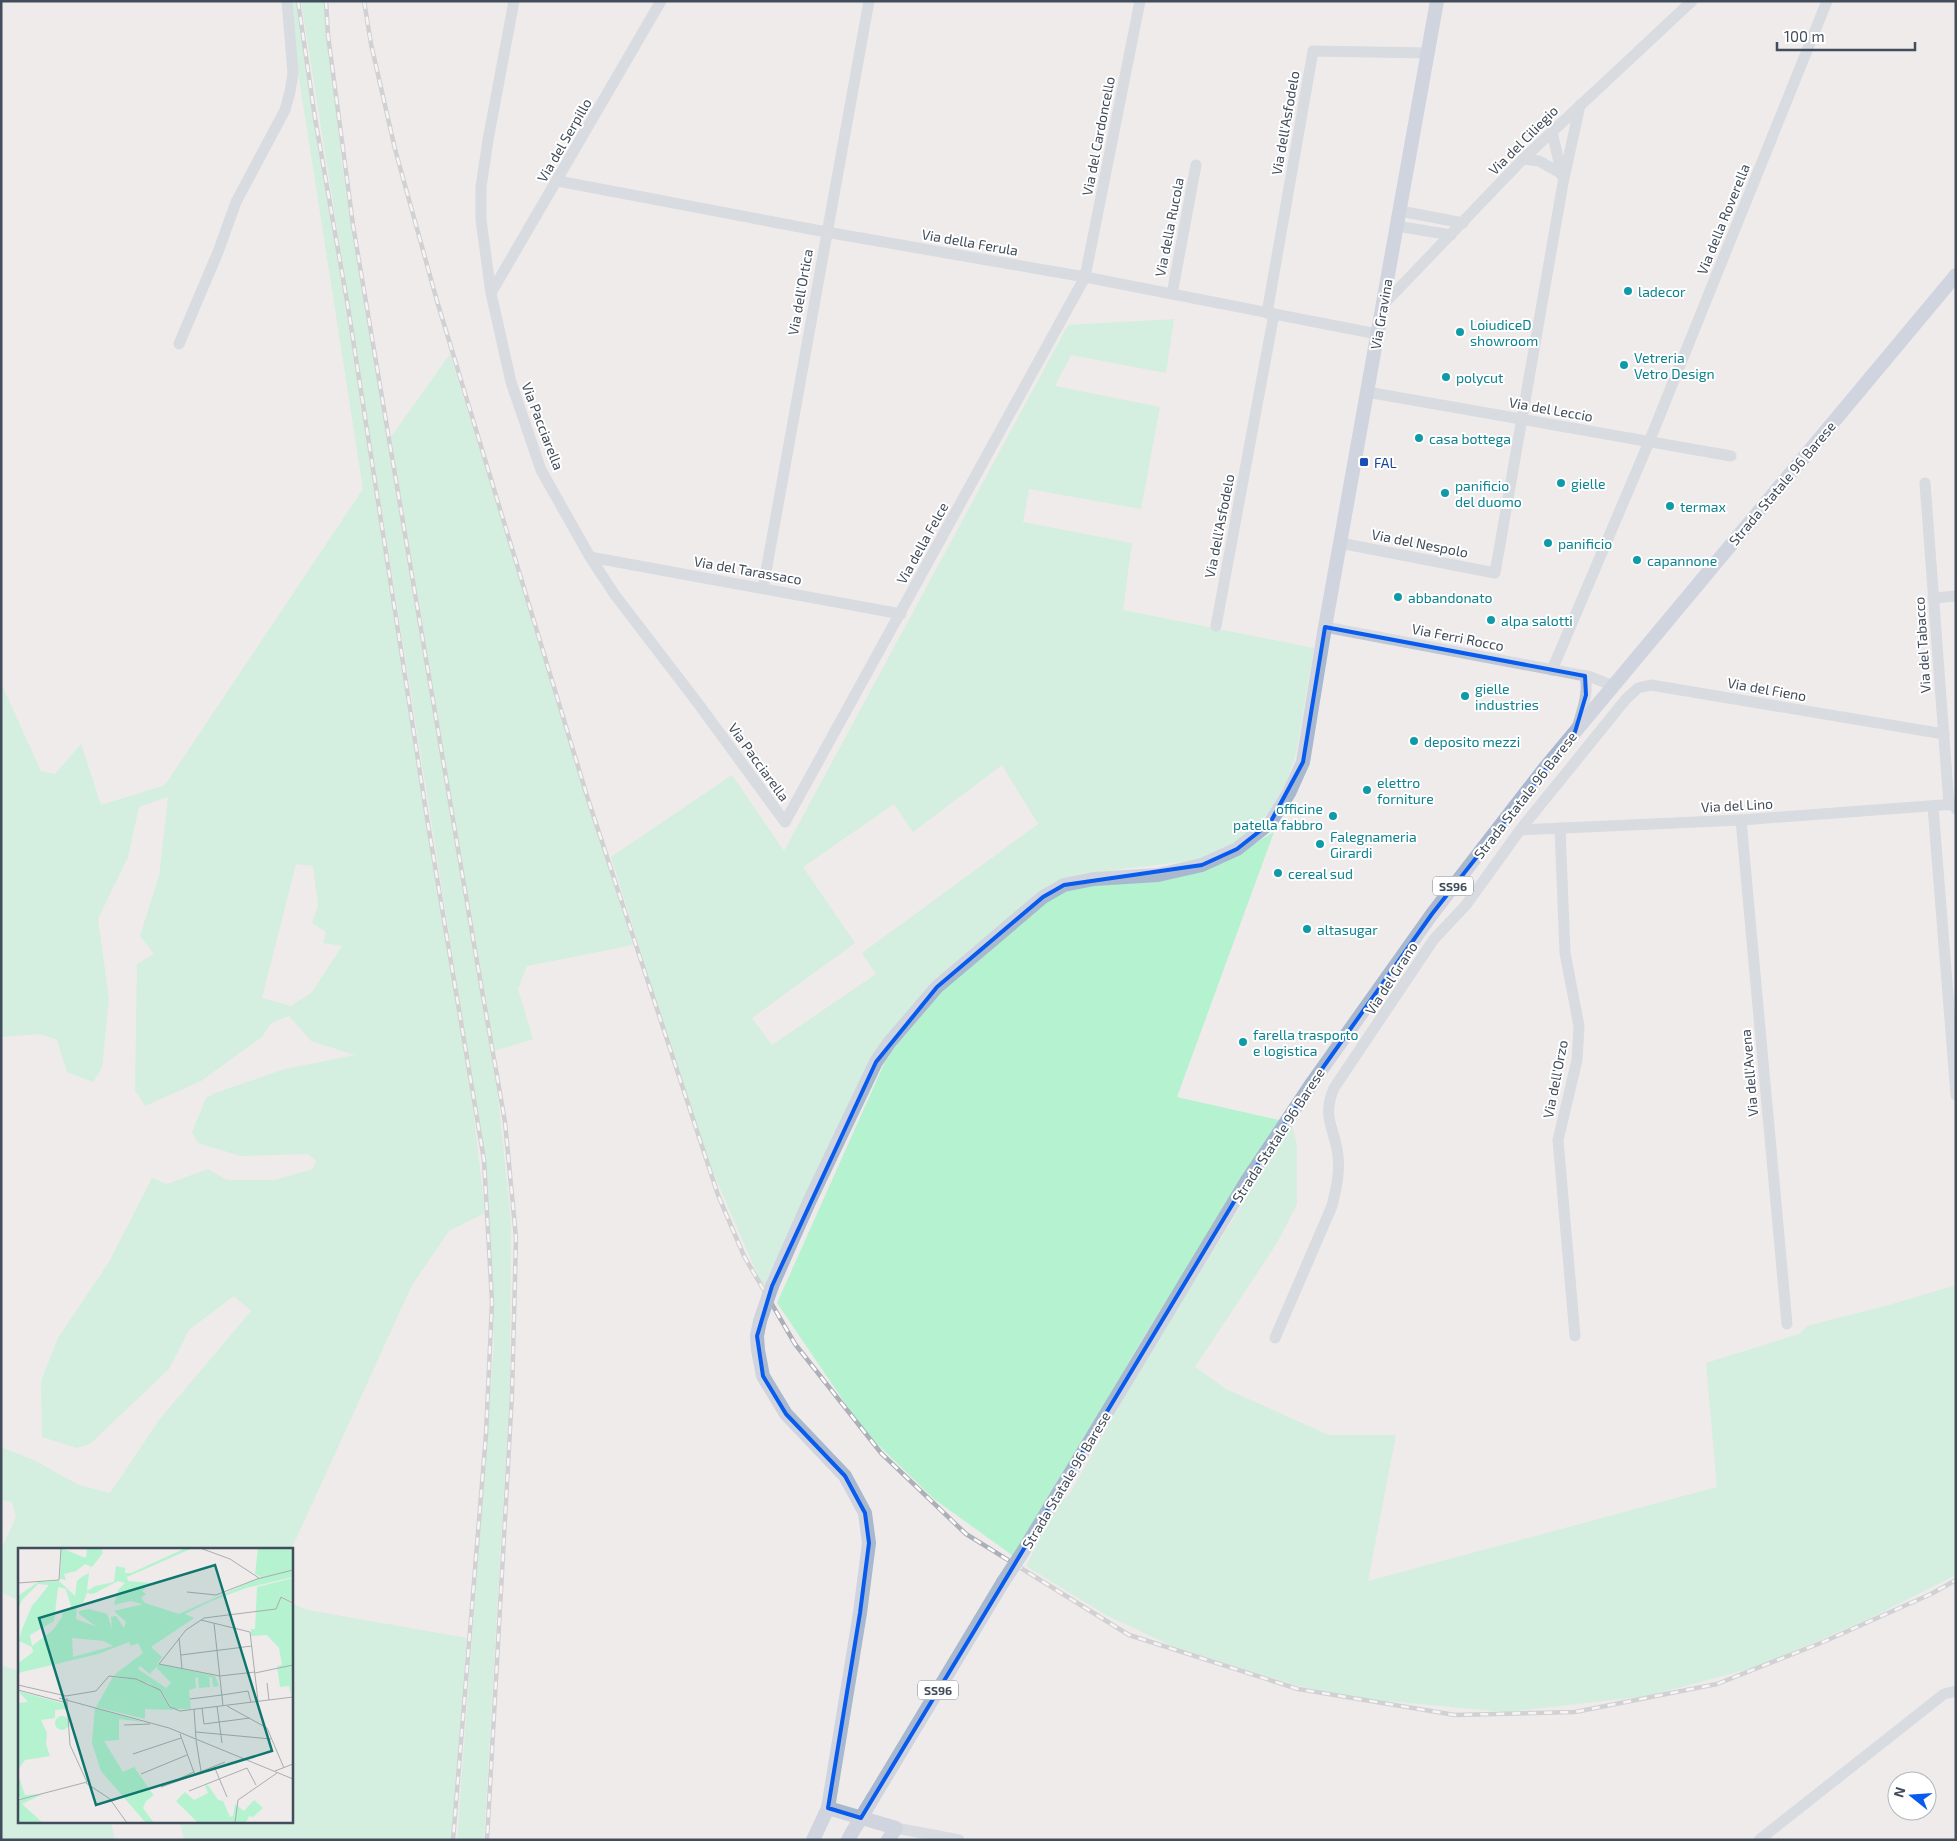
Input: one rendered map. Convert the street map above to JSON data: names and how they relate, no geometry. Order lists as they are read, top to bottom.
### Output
{
  "streets": {
    "main road": ["Via Gravina", "Strada Statale 96 Barese", "SS96"],
    "street": [
      "Via dell'Asfodelo",
      "Via del Cardoncello",
      "Via del Serpillo",
      "Via del Ciliegio",
      "Via della Roverella",
      "Via della Rucola",
      "Via della Ferula",
      "Via dell'Ortica",
      "Via del Leccio",
      "Via Pacciarella",
      "Via della Felce",
      "Via del Nespolo",
      "Via del Tarassaco",
      "Via Ferri Rocco",
      "Via del Tabacco",
      "Via del Fieno",
      "Via del Lino",
      "Via del Grano",
      "Via dell'Avena",
      "Via dell'Orzo"
    ]
  },
  "crossings": [
    ["Via dell'Asfodelo", "Via della Ferula"],
    ["Via dell'Asfodelo", "Via Gravina"],
    ["Via del Cardoncello", "Via della Ferula"],
    ["Via del Cardoncello", "Via della Felce"],
    ["Via del Serpillo", "Via della Ferula"],
    ["Via del Serpillo", "Via Pacciarella"],
    ["Via del Ciliegio", "Via Gravina"],
    ["Via della Roverella", "Via del Leccio"],
    ["Via della Roverella", "Via Ferri Rocco"],
    ["Via della Rucola", "Via della Ferula"],
    ["Via della Ferula", "Via dell'Ortica"],
    ["Via della Ferula", "Via Gravina"],
    ["Via della Ferula", "Via della Felce"],
    ["Via dell'Ortica", "Via del Tarassaco"],
    ["Via Gravina", "Via del Leccio"],
    ["Via Gravina", "Via del Nespolo"],
    ["Via Gravina", "Via Ferri Rocco"],
    ["Via del Leccio", "Via del Nespolo"],
    ["Via Pacciarella", "Via della Felce"],
    ["Via Pacciarella", "Via del Tarassaco"],
    ["Strada Statale 96 Barese", "Via Ferri Rocco"],
    ["Via della Felce", "Via del Tarassaco"],
    ["Via del Tabacco", "Via del Fieno"],
    ["Via del Tabacco", "Via del Lino"],
    ["Via del Fieno", "Via del Grano"],
    ["Via del Lino", "Via del Grano"],
    ["Via del Lino", "Via dell'Avena"],
    ["Via del Lino", "Via dell'Orzo"]
  ],
  "places": {
    "other": [
      "ladecor",
      "LoiudiceD showroom",
      "Vetreria Vetro Design",
      "polycut",
      "casa bottega",
      "gielle",
      "panificio del duomo",
      "termax",
      "panificio",
      "capannone",
      "abbandonato",
      "alpa salotti",
      "gielle industries",
      "deposito mezzi",
      "elettro forniture",
      "officine patella fabbro",
      "Falegnameria Girardi",
      "cereal sud",
      "altasugar",
      "farella trasporto e logistica"
    ],
    "transit": ["FAL"]
  },
  "scale_bar": "100 m",
  "north": "left"
}
